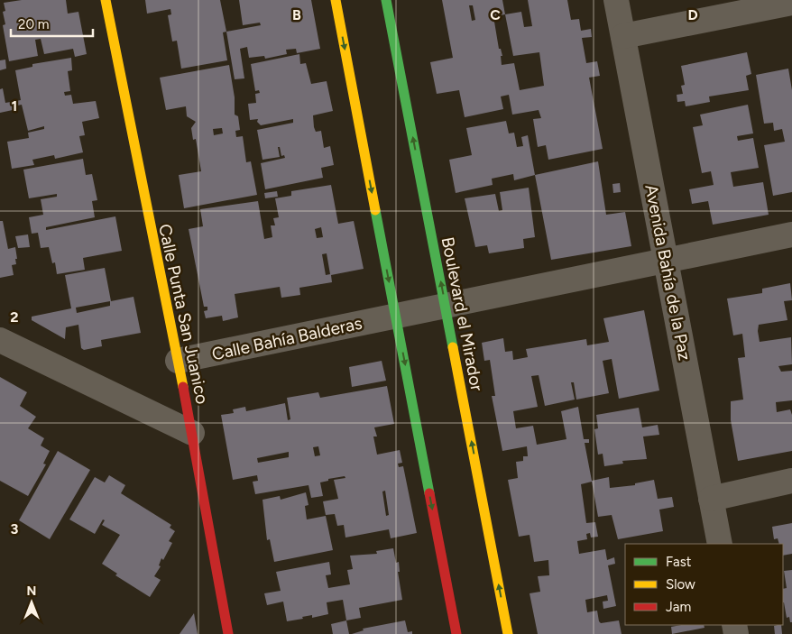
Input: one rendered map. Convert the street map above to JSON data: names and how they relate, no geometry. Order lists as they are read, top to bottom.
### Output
{
  "streets": {
    "main road": ["Calle Punta San Juanico", "Boulevard el Mirador"],
    "street": ["Avenida Bahía de la Paz", "Calle Bahía Balderas"]
  },
  "crossings": [
    ["Avenida Bahía de la Paz", "Calle Bahía Balderas"],
    ["Calle Punta San Juanico", "Calle Bahía Balderas"],
    ["Boulevard el Mirador", "Calle Bahía Balderas"]
  ],
  "legend": ["Fast", "Slow", "Jam"],
  "scale_bar": "20 m",
  "north": "top",
  "grid": {
    "columns": ["B", "C", "D"],
    "rows": ["1", "2", "3"]
  }
}
